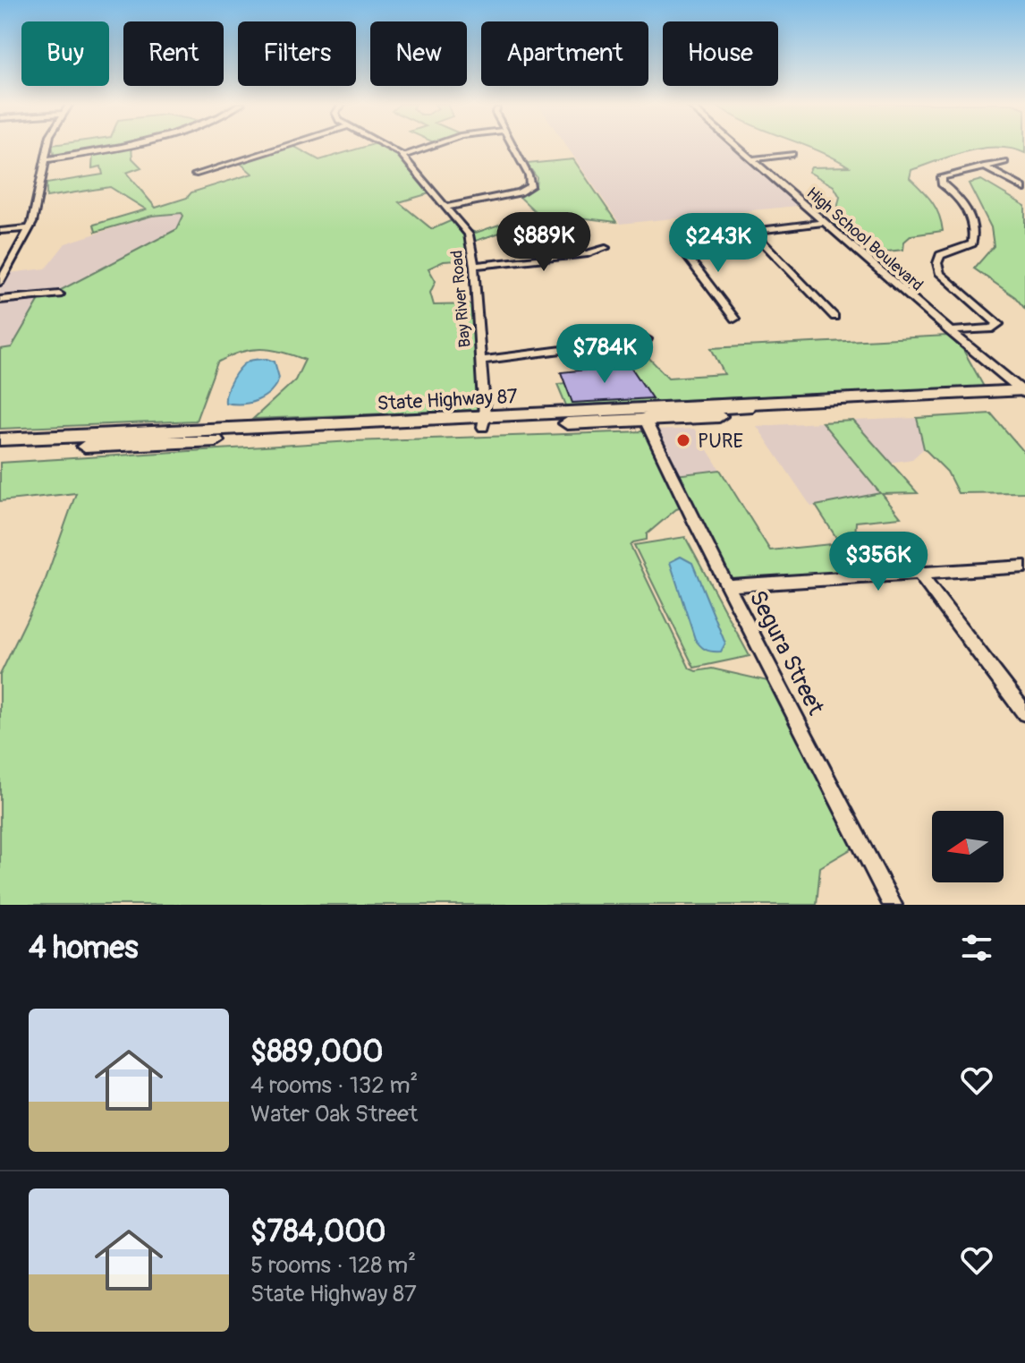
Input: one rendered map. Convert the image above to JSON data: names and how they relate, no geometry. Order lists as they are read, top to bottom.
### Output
{
  "streets": {
    "highway": ["State Highway 87"],
    "street": ["High School Boulevard", "Bay River Road", "Segura Street"]
  },
  "crossings": [
    ["High School Boulevard", "State Highway 87"],
    ["Bay River Road", "State Highway 87"]
  ],
  "places": ["PURE"],
  "north": "left",
  "page": {
    "chip": [
      "Buy",
      "Rent",
      "Filters",
      "New",
      "Apartment",
      "House"
    ],
    "price": [
      "$889K",
      "$243K",
      "$784K",
      "$356K"
    ],
    "heading": "4 homes",
    "list": [
      {
        "name": "$889,000",
        "note": "4 rooms · 132 m² · Water Oak Street"
      },
      {
        "name": "$784,000",
        "note": "5 rooms · 128 m² · State Highway 87"
      }
    ]
  }
}
